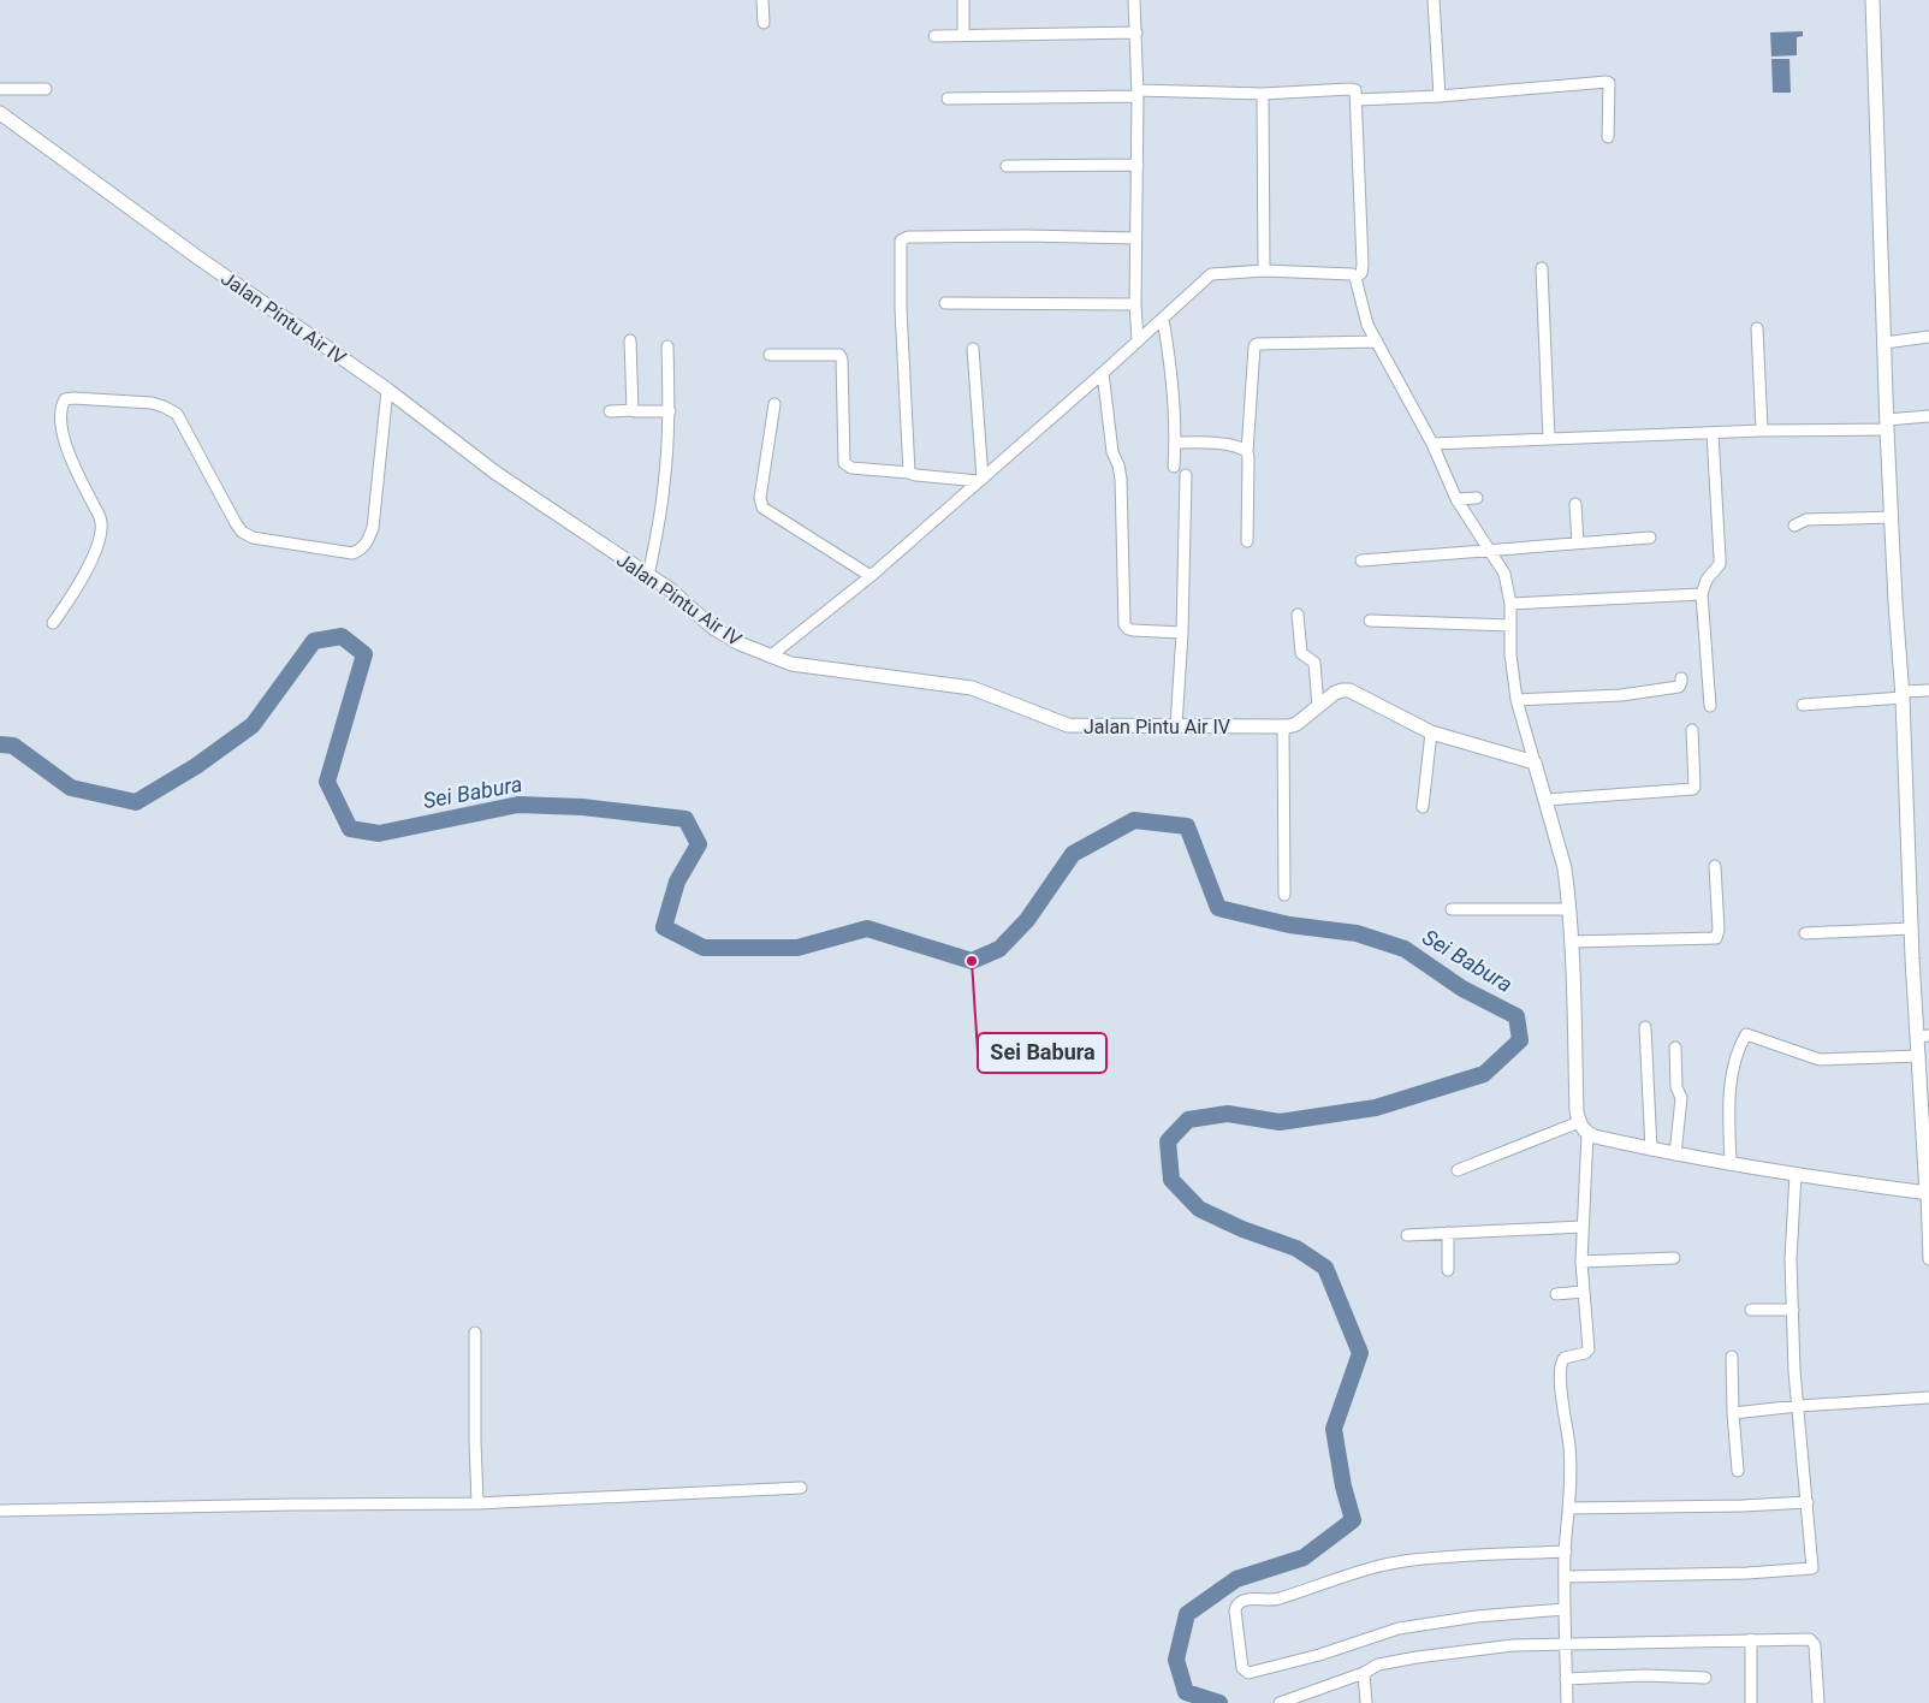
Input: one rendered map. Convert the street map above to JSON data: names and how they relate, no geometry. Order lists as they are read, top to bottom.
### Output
{
  "streets": {
    "main road": ["Jalan Pintu Air IV"]
  },
  "water": ["Sei Babura"],
  "places": ["Sei Babura"]
}
